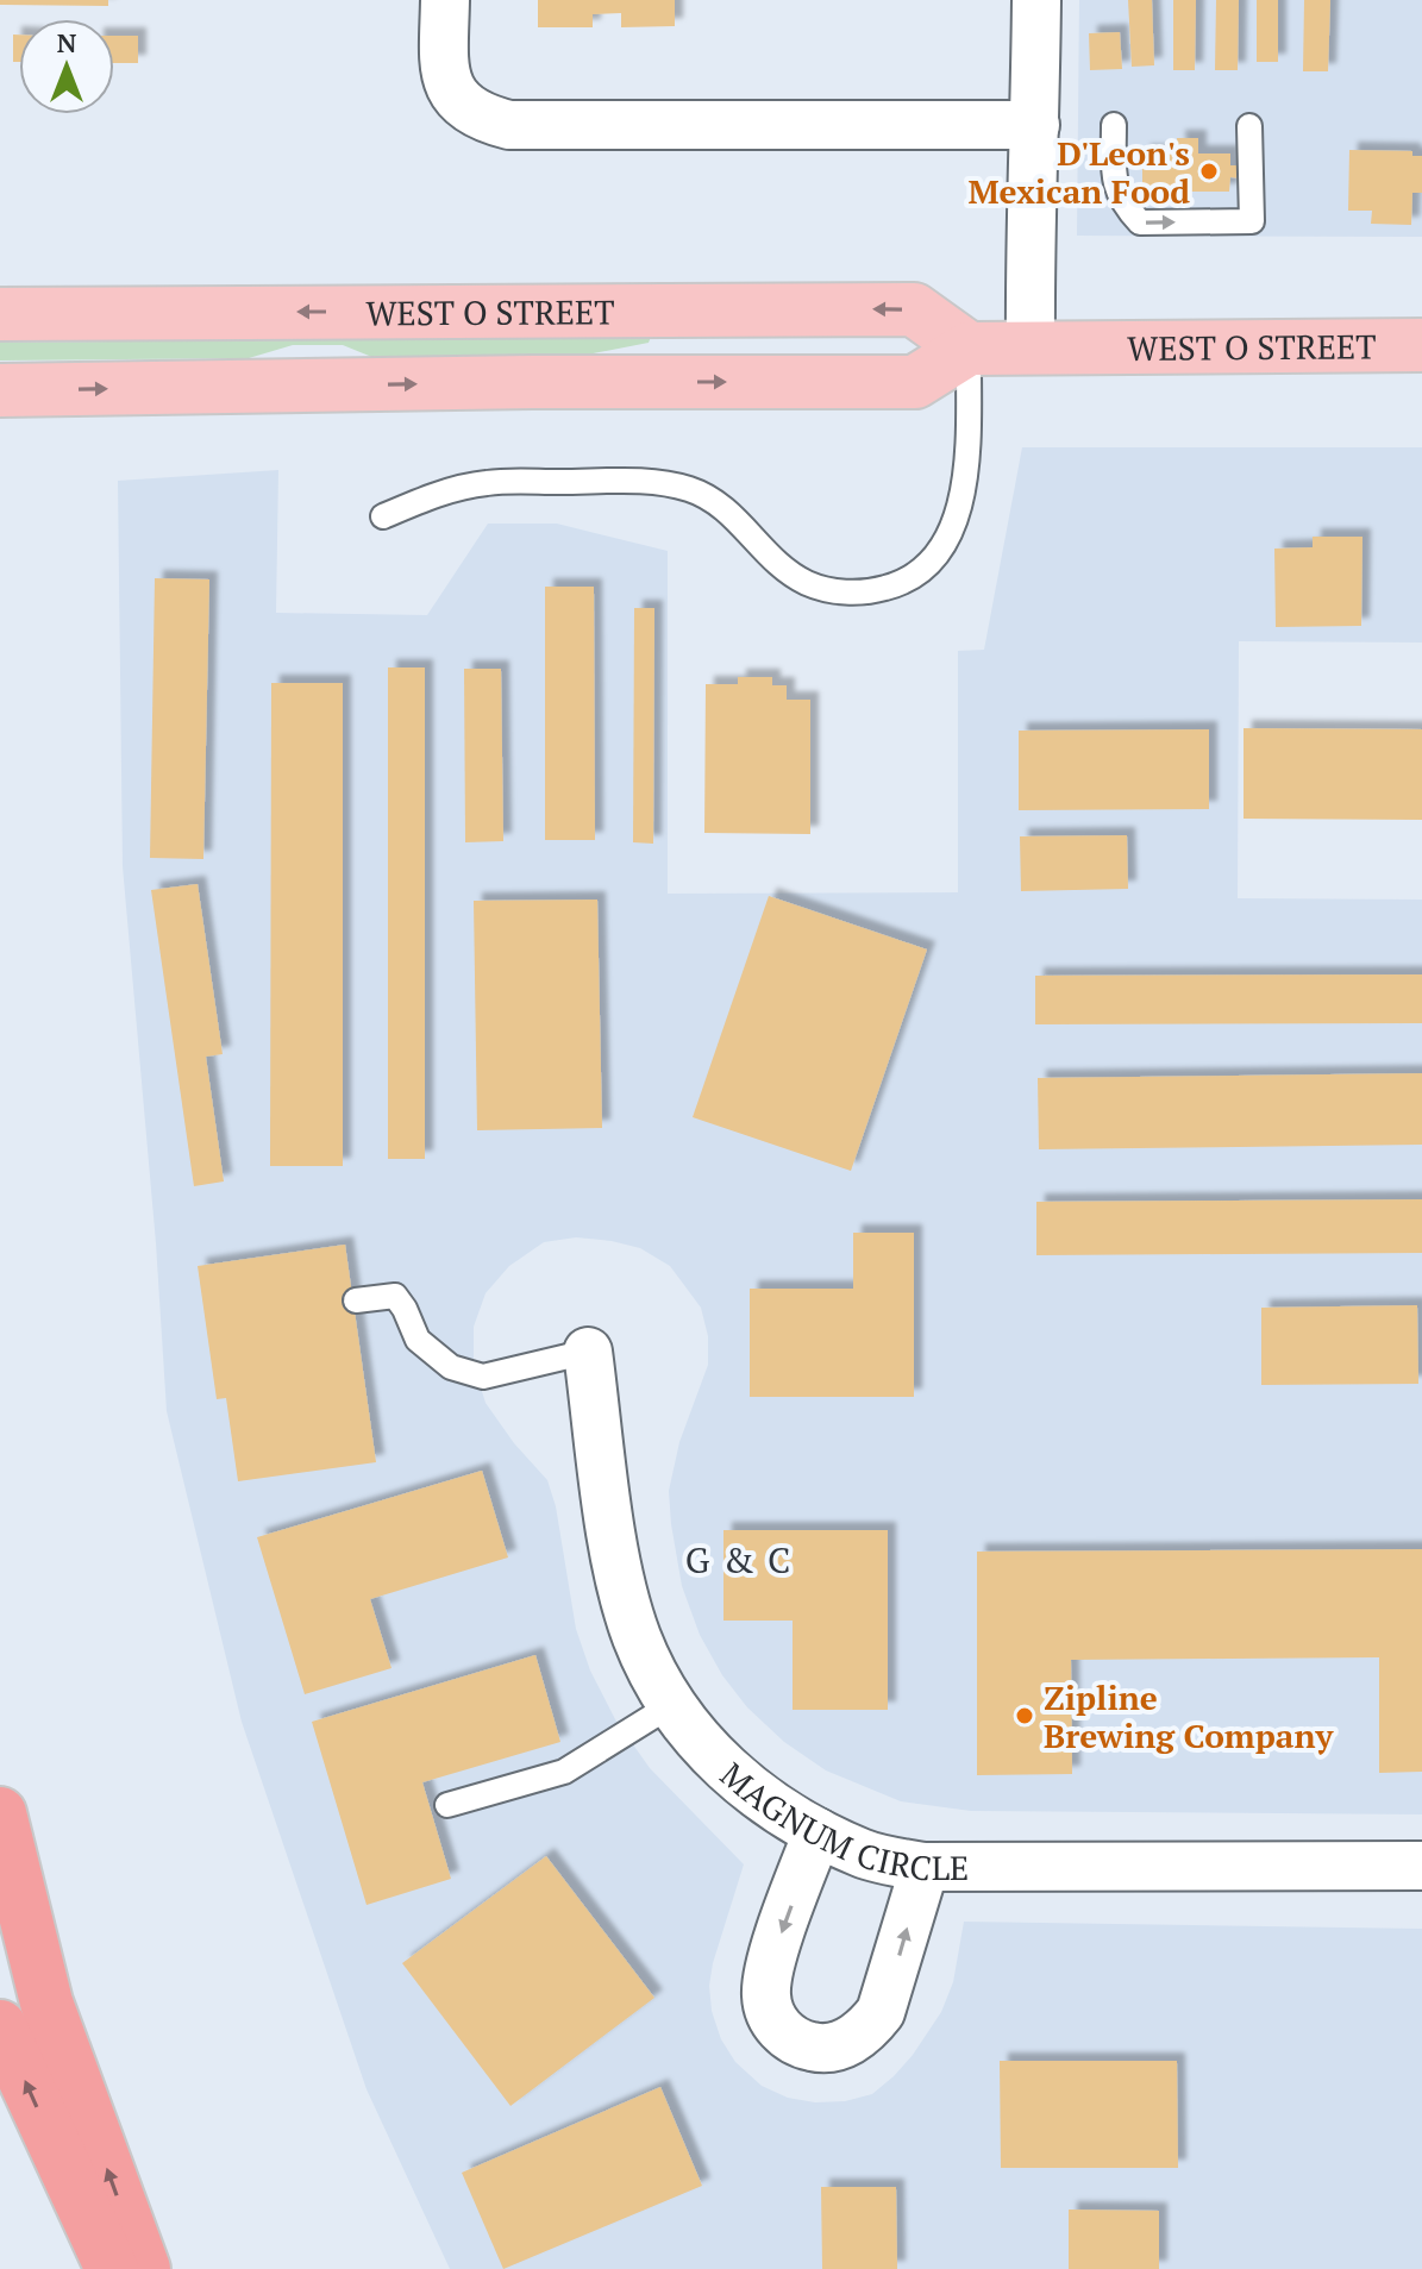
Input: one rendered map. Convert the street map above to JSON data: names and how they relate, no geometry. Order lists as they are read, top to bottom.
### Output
{
  "streets": {
    "main road": ["WEST O STREET"],
    "street": ["MAGNUM CIRCLE"]
  },
  "districts": ["G & C"],
  "places": ["D'Leon's Mexican Food", "Zipline Brewing Company"],
  "north": "top"
}
